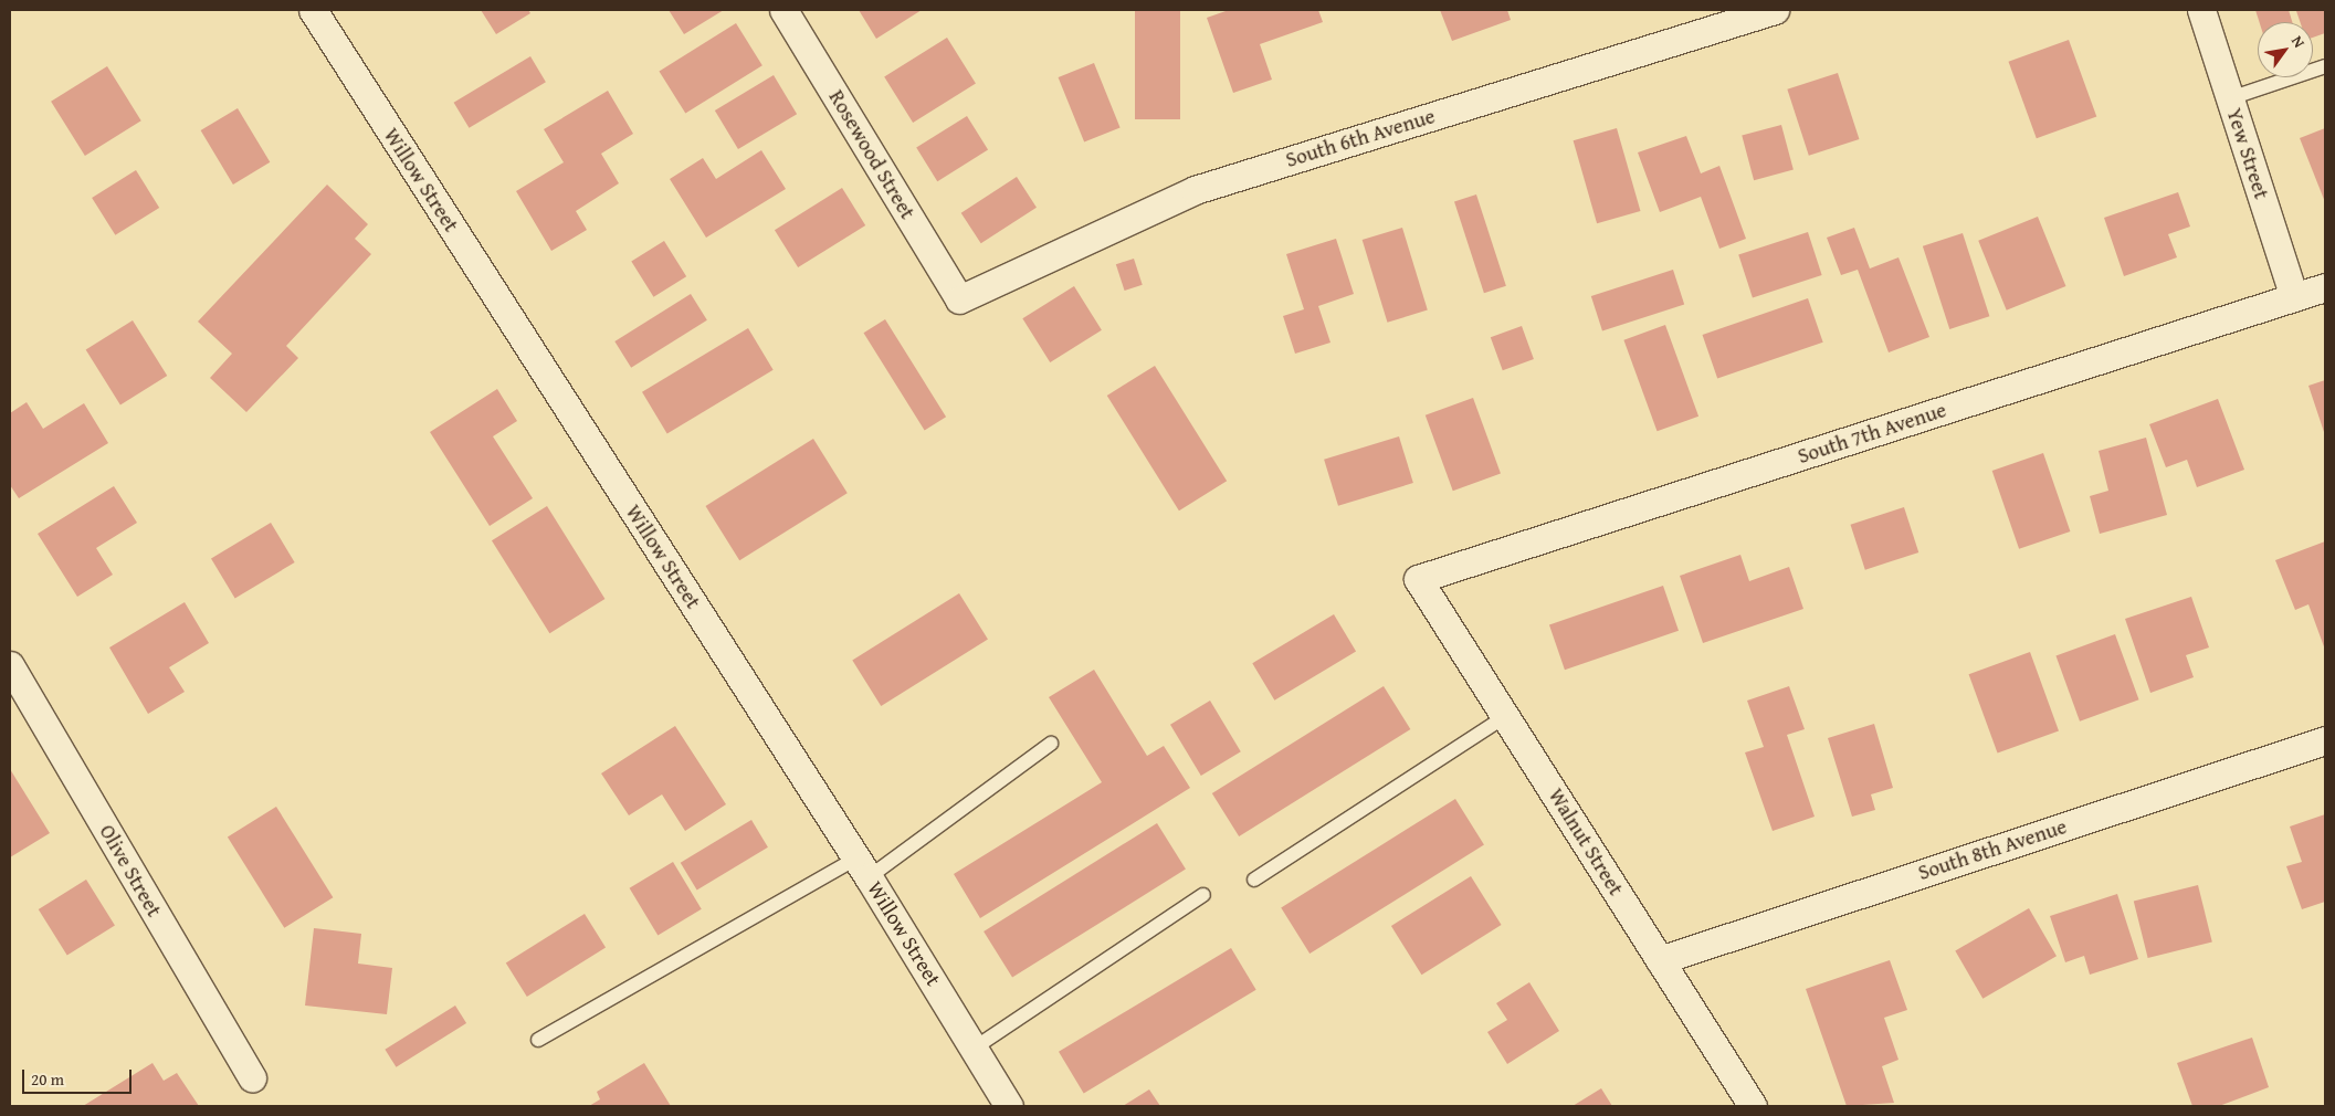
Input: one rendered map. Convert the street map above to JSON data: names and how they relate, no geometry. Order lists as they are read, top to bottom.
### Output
{
  "streets": {
    "street": [
      "South 6th Avenue",
      "Yew Street",
      "Rosewood Street",
      "Willow Street",
      "South 7th Avenue",
      "Walnut Street",
      "South 8th Avenue",
      "Olive Street"
    ]
  },
  "crossings": [
    ["South 6th Avenue", "Rosewood Street"],
    ["Yew Street", "South 7th Avenue"],
    ["South 7th Avenue", "Walnut Street"],
    ["Walnut Street", "South 8th Avenue"]
  ],
  "scale_bar": "20 m",
  "north": "top right"
}
